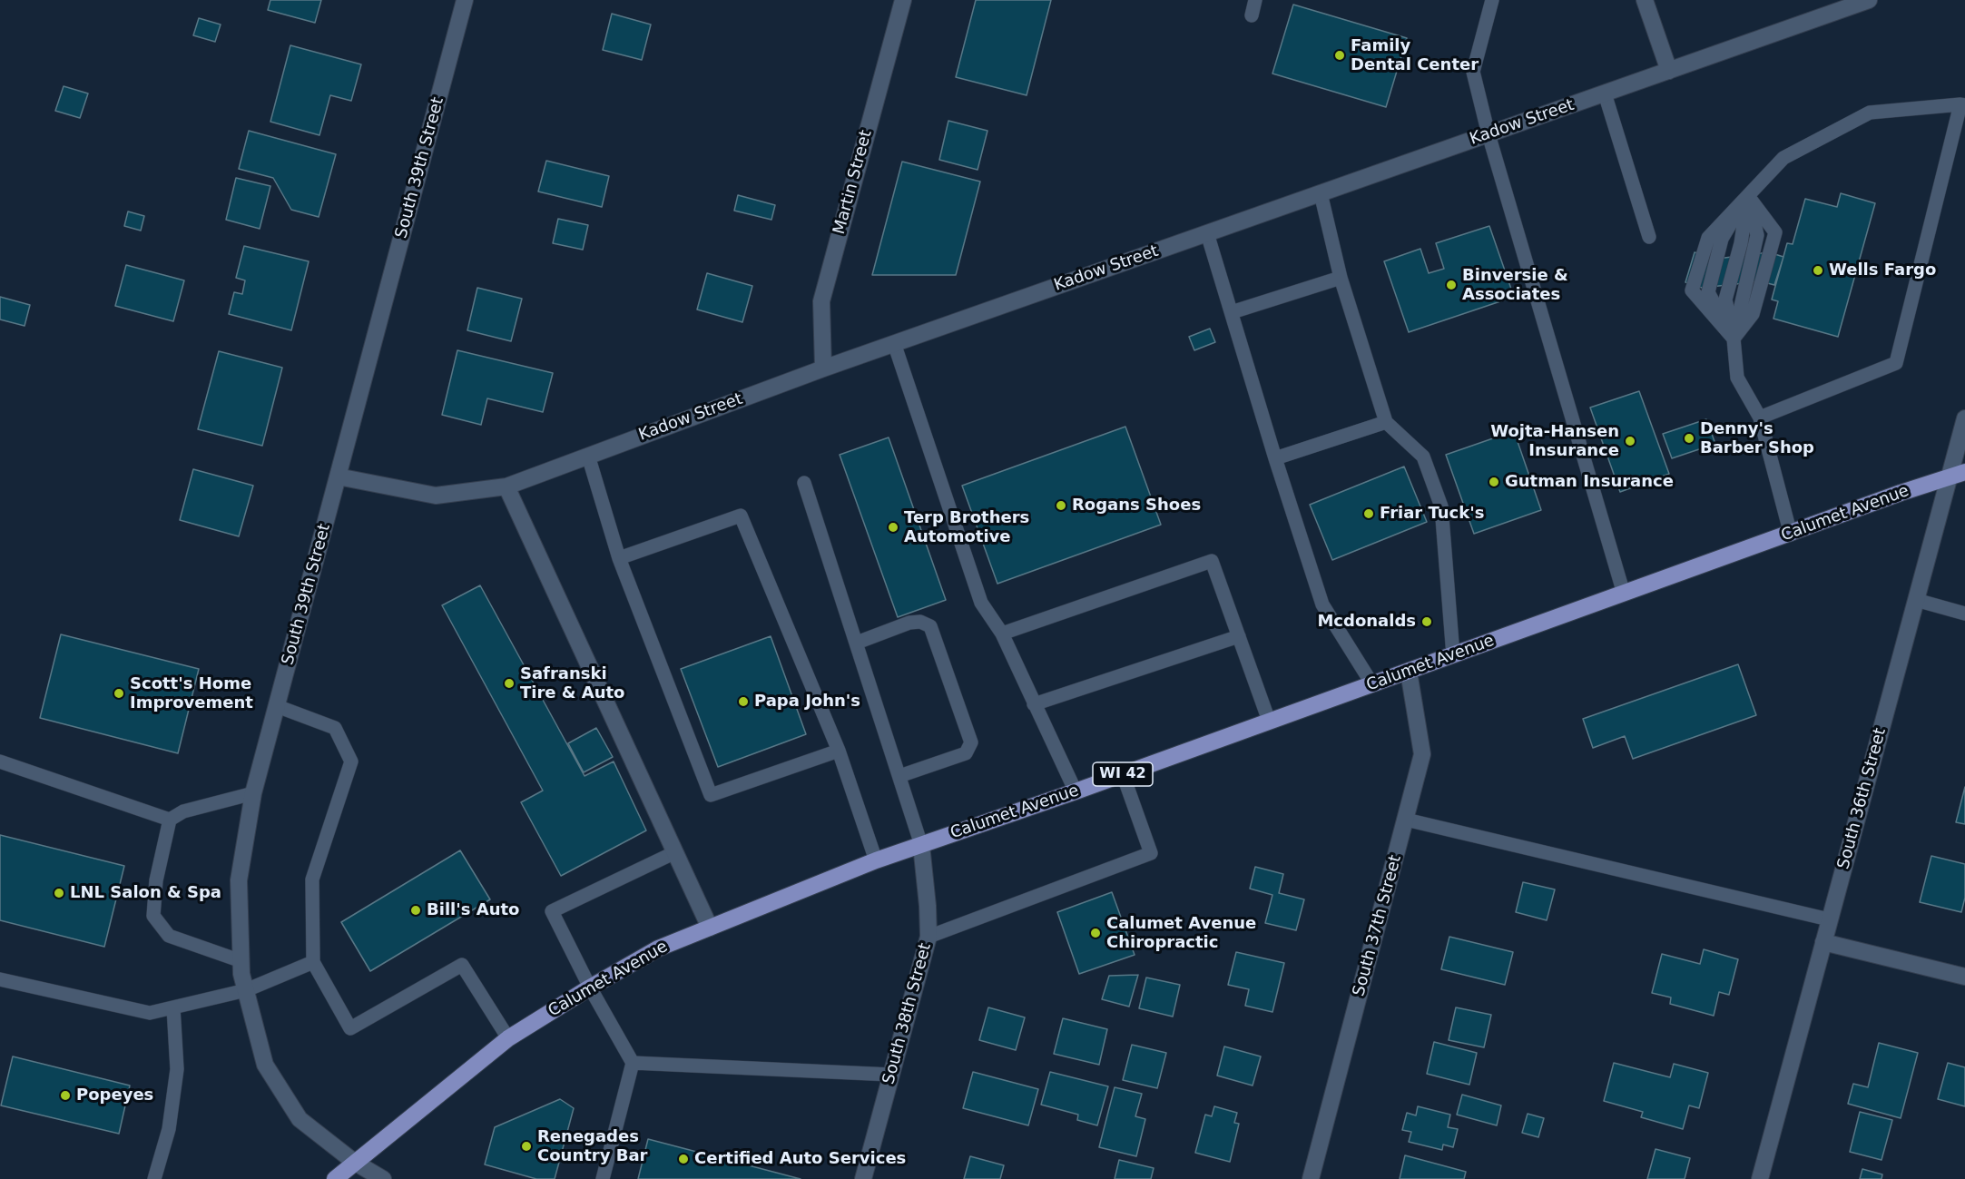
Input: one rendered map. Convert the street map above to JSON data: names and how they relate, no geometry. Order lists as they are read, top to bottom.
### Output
{
  "streets": {
    "main road": ["Calumet Avenue", "WI 42"],
    "street": [
      "Kadow Street",
      "South 39th Street",
      "Martin Street",
      "South 36th Street",
      "South 37th Street",
      "South 38th Street"
    ]
  },
  "crossings": [
    ["Kadow Street", "South 39th Street"],
    ["Kadow Street", "Martin Street"],
    ["South 39th Street", "Calumet Avenue"],
    ["Calumet Avenue", "South 36th Street"],
    ["Calumet Avenue", "South 37th Street"],
    ["Calumet Avenue", "South 38th Street"]
  ],
  "places": [
    "Family Dental Center",
    "Wells Fargo",
    "Binversie & Associates",
    "Denny's Barber Shop",
    "Wojta-Hansen Insurance",
    "Gutman Insurance",
    "Rogans Shoes",
    "Friar Tuck's",
    "Terp Brothers Automotive",
    "Mcdonalds",
    "Safranski Tire & Auto",
    "Scott's Home Improvement",
    "Papa John's",
    "LNL Salon & Spa",
    "Bill's Auto",
    "Calumet Avenue Chiropractic",
    "Popeyes",
    "Renegades Country Bar",
    "Certified Auto Services"
  ]
}
